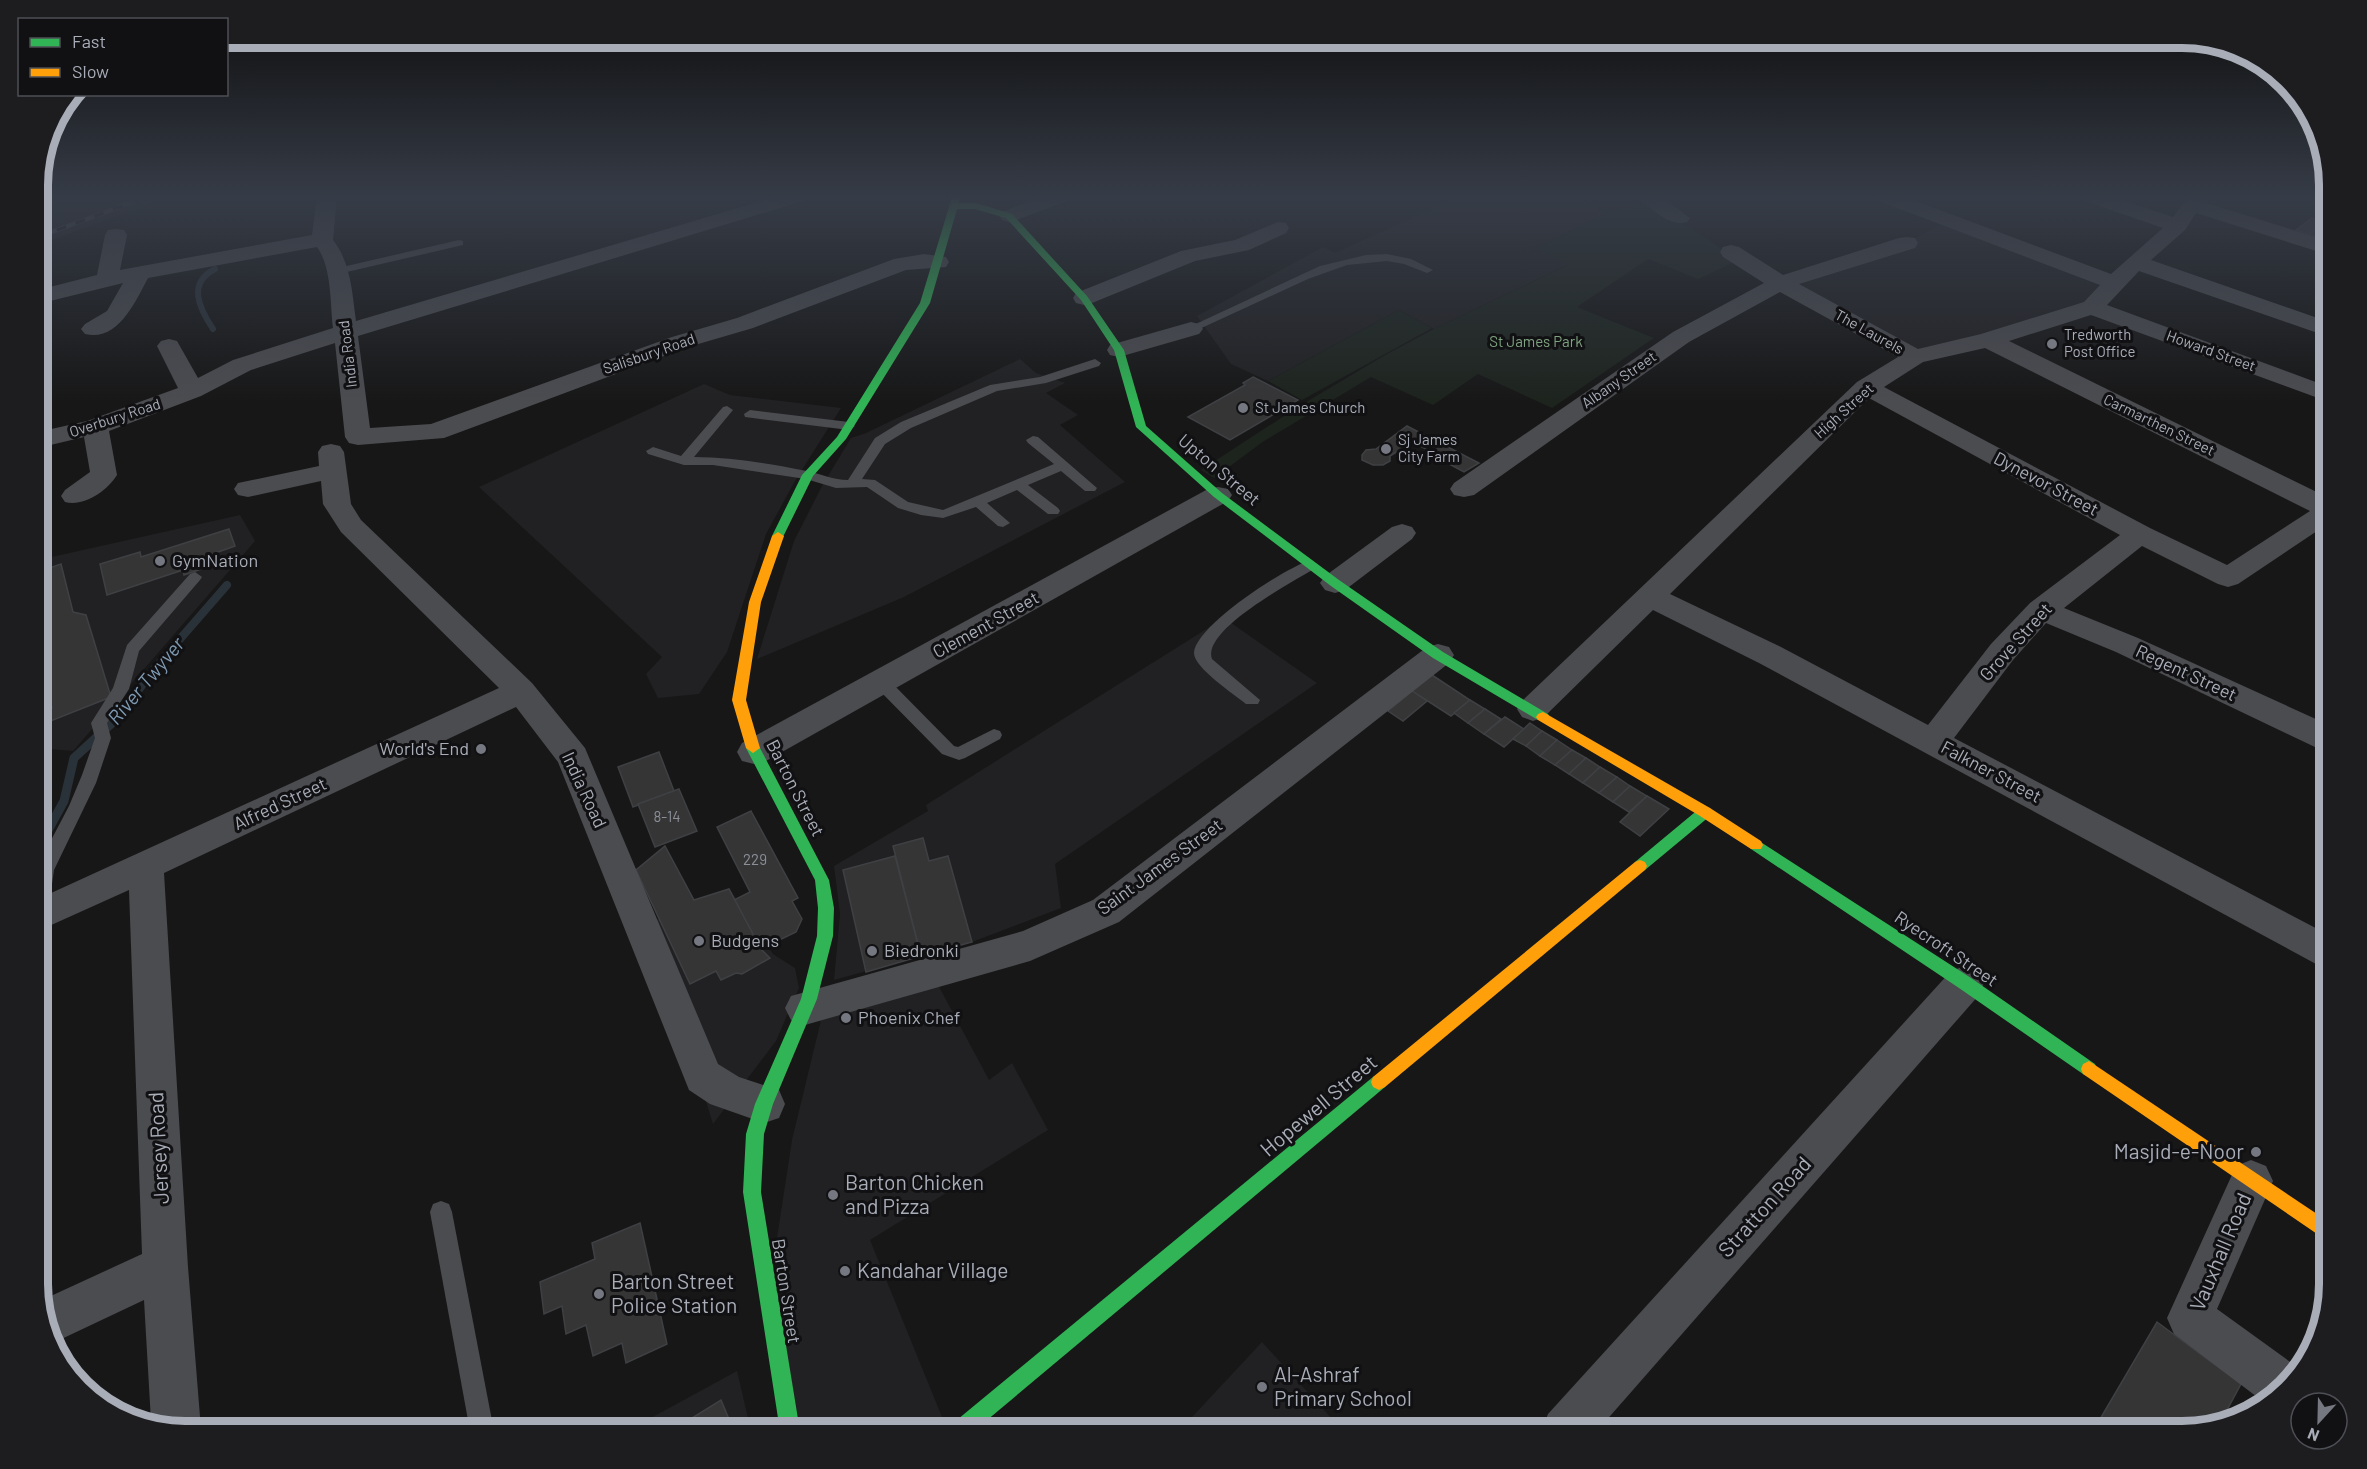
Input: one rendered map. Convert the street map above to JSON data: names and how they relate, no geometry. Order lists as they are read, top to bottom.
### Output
{
  "streets": {
    "street": [
      "The Laurels",
      "Howard Street",
      "India Road",
      "Salisbury Road",
      "Albany Street",
      "High Street",
      "Overbury Road",
      "Carmarthen Street",
      "Upton Street",
      "Dynevor Street",
      "Clement Street",
      "Grove Street",
      "Regent Street",
      "Falkner Street",
      "Barton Street",
      "Alfred Street",
      "Saint James Street",
      "Ryecroft Street",
      "Hopewell Street",
      "Jersey Road",
      "Stratton Road",
      "Vauxhall Road"
    ]
  },
  "crossings": [
    ["The Laurels", "Albany Street"],
    ["The Laurels", "High Street"],
    ["Howard Street", "High Street"],
    ["India Road", "Salisbury Road"],
    ["India Road", "Overbury Road"],
    ["India Road", "Barton Street"],
    ["India Road", "Alfred Street"],
    ["High Street", "Carmarthen Street"],
    ["High Street", "Upton Street"],
    ["High Street", "Dynevor Street"],
    ["High Street", "Falkner Street"],
    ["High Street", "Ryecroft Street"],
    ["Upton Street", "Clement Street"],
    ["Upton Street", "Saint James Street"],
    ["Upton Street", "Ryecroft Street"],
    ["Dynevor Street", "Grove Street"],
    ["Clement Street", "Barton Street"],
    ["Grove Street", "Regent Street"],
    ["Grove Street", "Falkner Street"],
    ["Barton Street", "Saint James Street"],
    ["Alfred Street", "Jersey Road"],
    ["Ryecroft Street", "Hopewell Street"],
    ["Ryecroft Street", "Stratton Road"],
    ["Ryecroft Street", "Vauxhall Road"]
  ],
  "water": ["River Twyver"],
  "parks": ["St James Park"],
  "places": [
    "Tredworth Post Office",
    "St James Church",
    "Sj James City Farm",
    "GymNation",
    "World's End",
    "Budgens",
    "Biedronki",
    "Phoenix Chef",
    "Masjid-e-Noor",
    "Barton Chicken and Pizza",
    "Kandahar Village",
    "Barton Street Police Station",
    "Al-Ashraf Primary School"
  ],
  "house_numbers": ["8-14", "229"],
  "legend": ["Fast", "Slow"],
  "north": "bottom"
}
